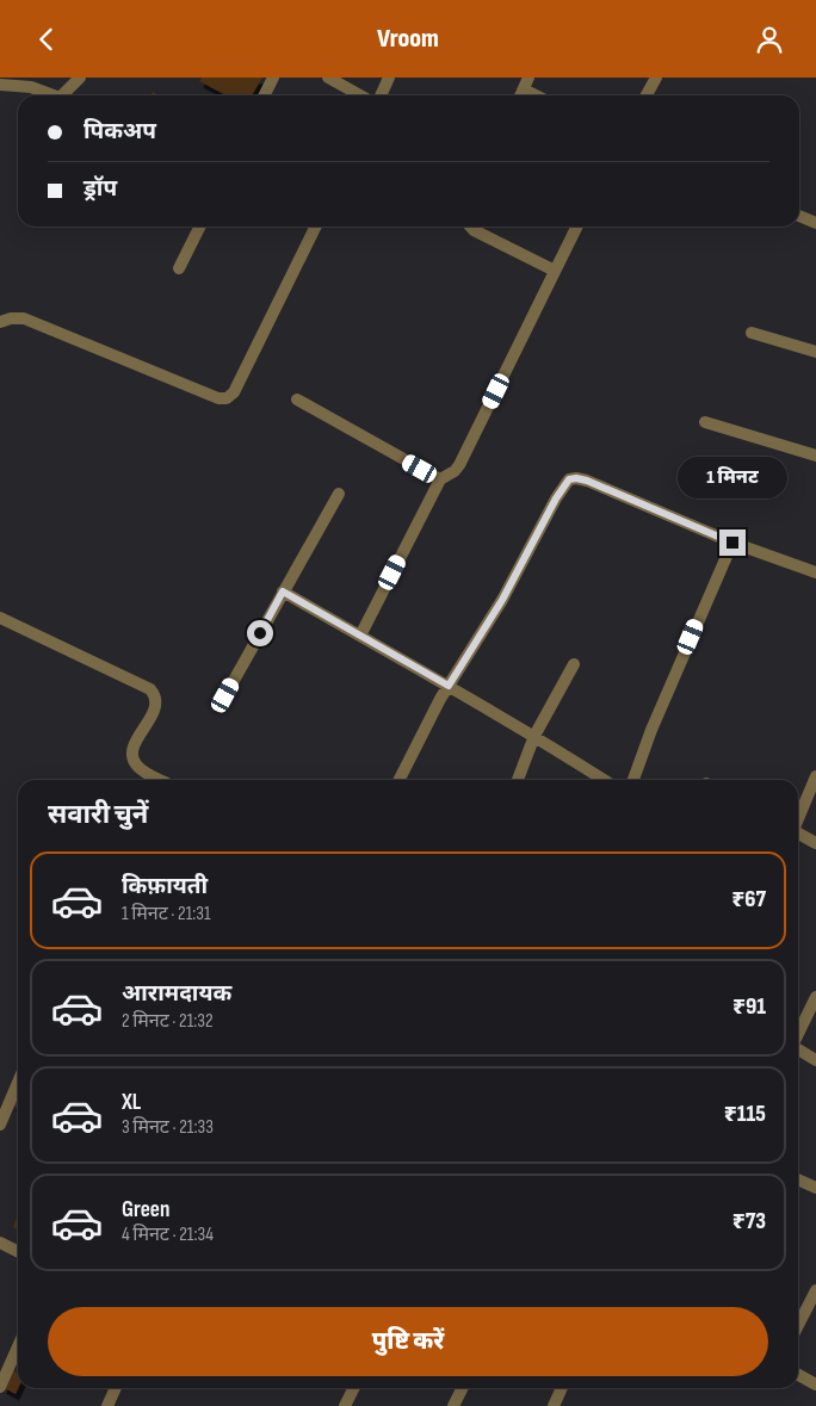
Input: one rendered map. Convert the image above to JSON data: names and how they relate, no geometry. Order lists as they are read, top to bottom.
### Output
{
  "page": {
    "header": "Vroom",
    "banner": ["पिकअप", "ड्रॉप"],
    "bubble": "1 मिनट",
    "heading": "सवारी चुनें",
    "list": [
      {
        "name": "किफ़ायती",
        "note": "1 मिनट · 21:31",
        "value": "₹67"
      },
      {
        "name": "आरामदायक",
        "note": "2 मिनट · 21:32",
        "value": "₹91"
      },
      {
        "name": "XL",
        "note": "3 मिनट · 21:33",
        "value": "₹115"
      },
      {
        "name": "Green",
        "note": "4 मिनट · 21:34",
        "value": "₹73"
      }
    ],
    "buttons": "पुष्टि करें"
  }
}
